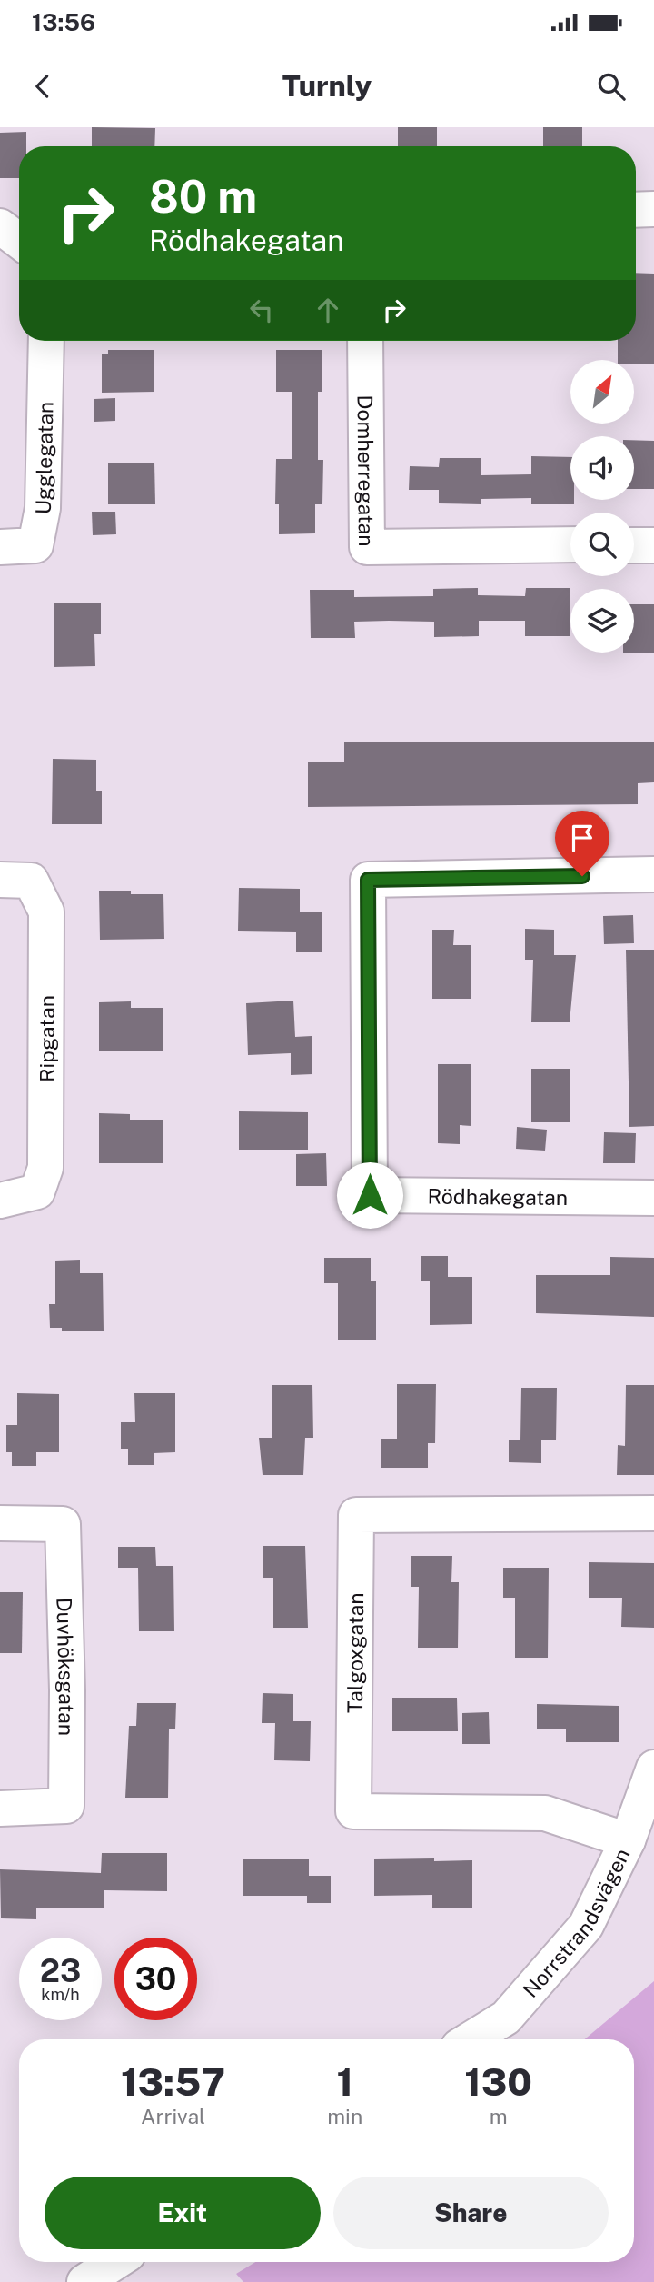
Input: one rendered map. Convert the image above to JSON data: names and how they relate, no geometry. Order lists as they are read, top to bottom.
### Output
{
  "streets": {
    "street": [
      "Ugglegatan",
      "Domherregatan",
      "Ripgatan",
      "Rödhakegatan",
      "Talgoxgatan",
      "Duvhöksgatan",
      "Norrstrandsvägen"
    ]
  },
  "crossings": [
    ["Talgoxgatan", "Norrstrandsvägen"]
  ],
  "north": "top right",
  "page": {
    "status": "13:56",
    "header": "Turnly",
    "turn": ["80 m", "Rödhakegatan"],
    "speed": "23 km/h",
    "limit": "30",
    "eta": [
      "13:57",
      "Arrival",
      "1",
      "min",
      "130",
      "m"
    ],
    "buttons": ["Exit", "Share"]
  }
}
